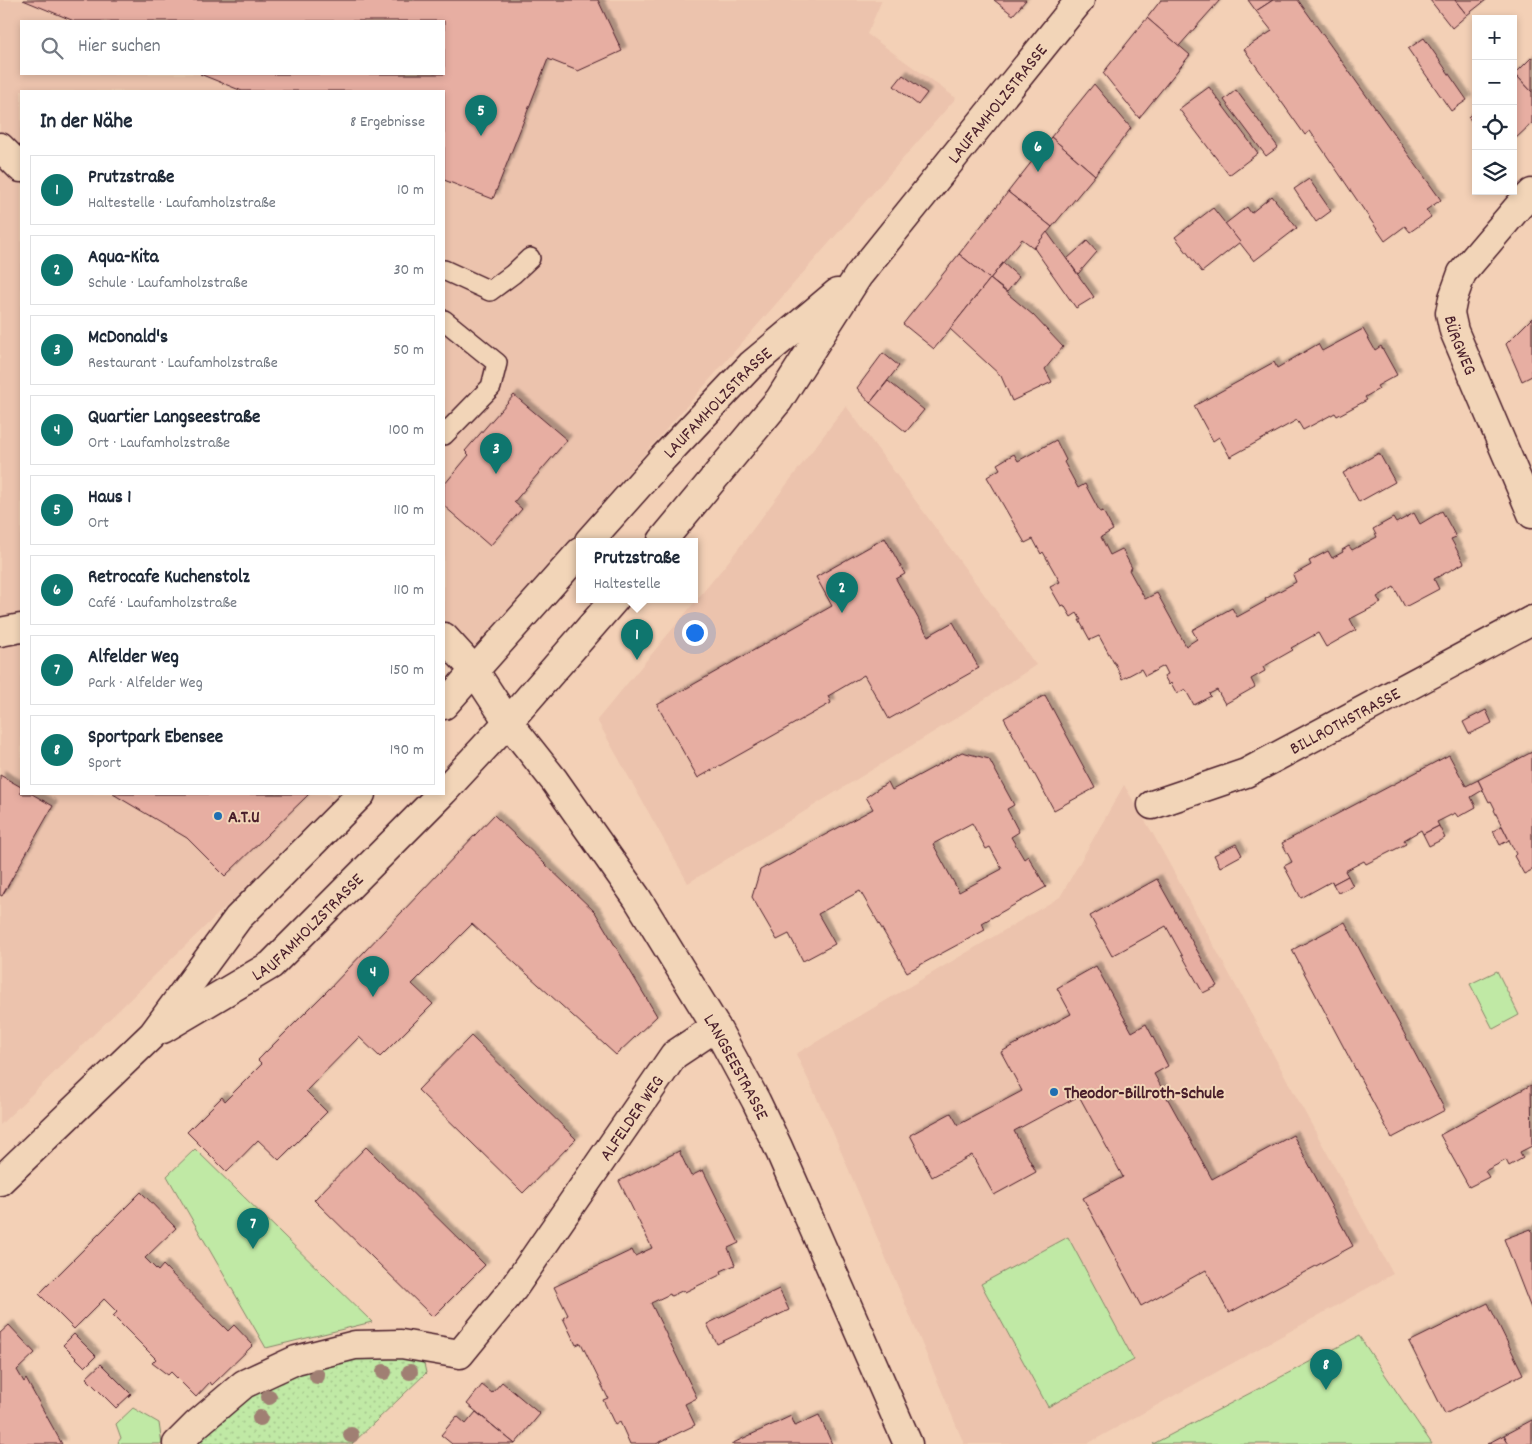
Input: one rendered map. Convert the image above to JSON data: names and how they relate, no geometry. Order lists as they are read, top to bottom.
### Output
{
  "streets": {
    "street": [
      "LAUFAMHOLZSTRASSE",
      "BÜRGWEG",
      "BILLROTHSTRASSE",
      "LANGSEESTRASSE",
      "ALFELDER WEG"
    ]
  },
  "crossings": [
    ["LANGSEESTRASSE", "ALFELDER WEG"]
  ],
  "places": ["A.T.U", "Theodor-Billroth-Schule"],
  "page": {
    "map_buttons": ["+", "−"],
    "search": "Hier suchen",
    "heading": ["In der Nähe", "8 Ergebnisse"],
    "pins": [
      "5",
      "6",
      "3",
      "2",
      "1",
      "4",
      "7",
      "8"
    ],
    "list": [
      {
        "mark": "1",
        "name": "Prutzstraße",
        "note": "Haltestelle · Laufamholzstraße",
        "value": "10 m"
      },
      {
        "mark": "2",
        "name": "Aqua-Kita",
        "note": "Schule · Laufamholzstraße",
        "value": "30 m"
      },
      {
        "mark": "3",
        "name": "McDonald's",
        "note": "Restaurant · Laufamholzstraße",
        "value": "50 m"
      },
      {
        "mark": "4",
        "name": "Quartier Langseestraße",
        "note": "Ort · Laufamholzstraße",
        "value": "100 m"
      },
      {
        "mark": "5",
        "name": "Haus 1",
        "note": "Ort",
        "value": "110 m"
      },
      {
        "mark": "6",
        "name": "Retrocafe Kuchenstolz",
        "note": "Café · Laufamholzstraße",
        "value": "110 m"
      },
      {
        "mark": "7",
        "name": "Alfelder Weg",
        "note": "Park · Alfelder Weg",
        "value": "150 m"
      },
      {
        "mark": "8",
        "name": "Sportpark Ebensee",
        "note": "Sport",
        "value": "190 m"
      }
    ],
    "popup": ["Prutzstraße", "Haltestelle"]
  }
}
